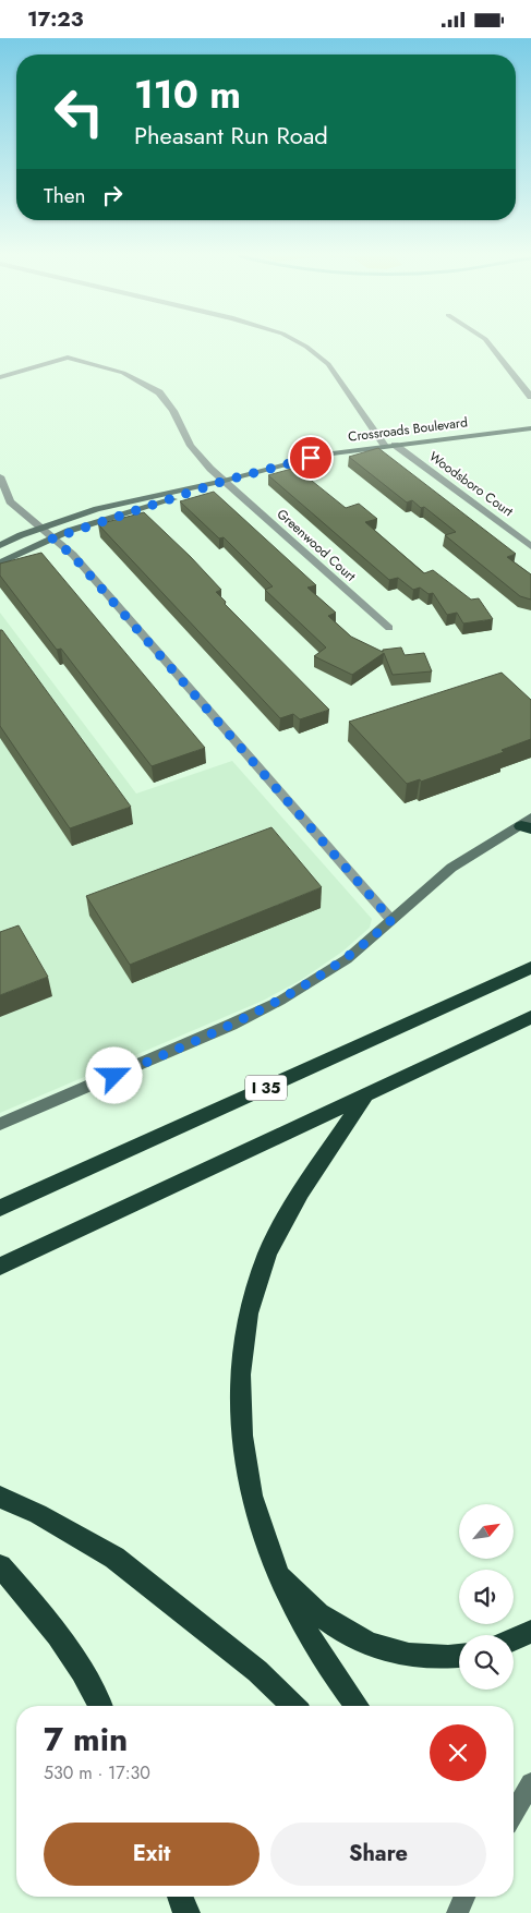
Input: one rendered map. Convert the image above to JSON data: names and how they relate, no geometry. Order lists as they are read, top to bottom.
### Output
{
  "streets": {
    "highway": ["I 35"],
    "street": ["Crossroads Boulevard", "Woodsboro Court", "Greenwood Court"]
  },
  "crossings": [
    ["Crossroads Boulevard", "Woodsboro Court"],
    ["Crossroads Boulevard", "Greenwood Court"]
  ],
  "north": "top right",
  "page": {
    "status": "17:23",
    "turn": ["110 m", "Pheasant Run Road"],
    "then": "Then",
    "heading": ["7 min", "530 m · 17:30"],
    "buttons": ["Exit", "Share"]
  }
}
